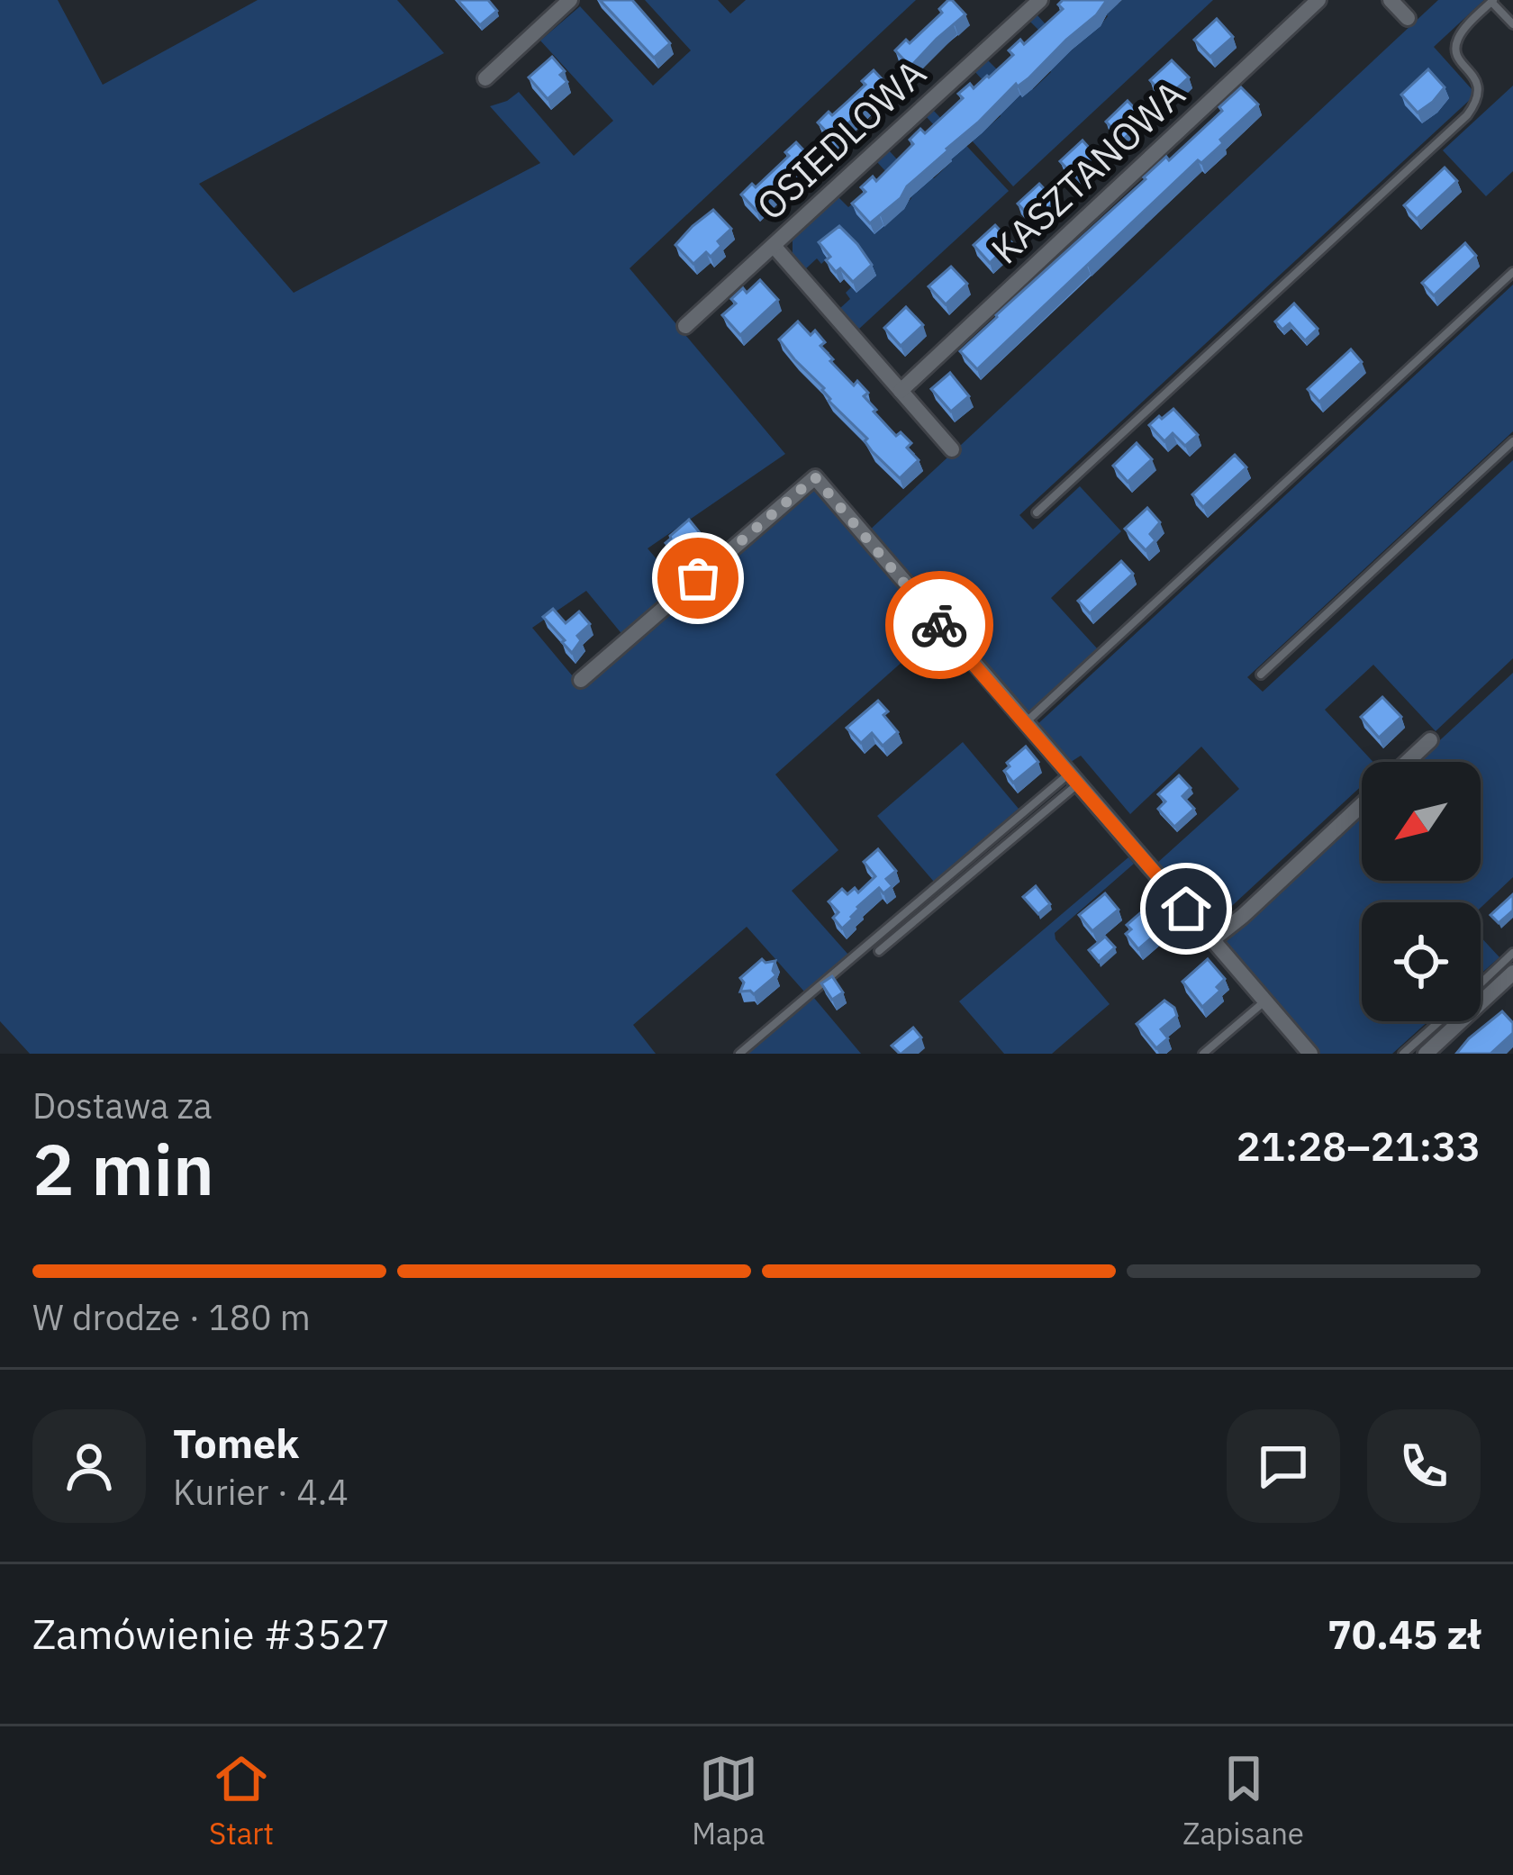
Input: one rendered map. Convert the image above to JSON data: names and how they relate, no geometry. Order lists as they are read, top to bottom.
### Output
{
  "streets": {
    "street": ["OSIEDLOWA", "KASZTANOWA"]
  },
  "north": "bottom left",
  "page": {
    "heading": ["2 min", "Dostawa za", "21:28–21:33"],
    "panel": [
      "Tomek",
      "Kurier · 4.4",
      "Zamówienie #3527",
      "70.45 zł"
    ],
    "bar": "W drodze · 180 m",
    "tabs": ["Start", "Mapa", "Zapisane"]
  }
}
